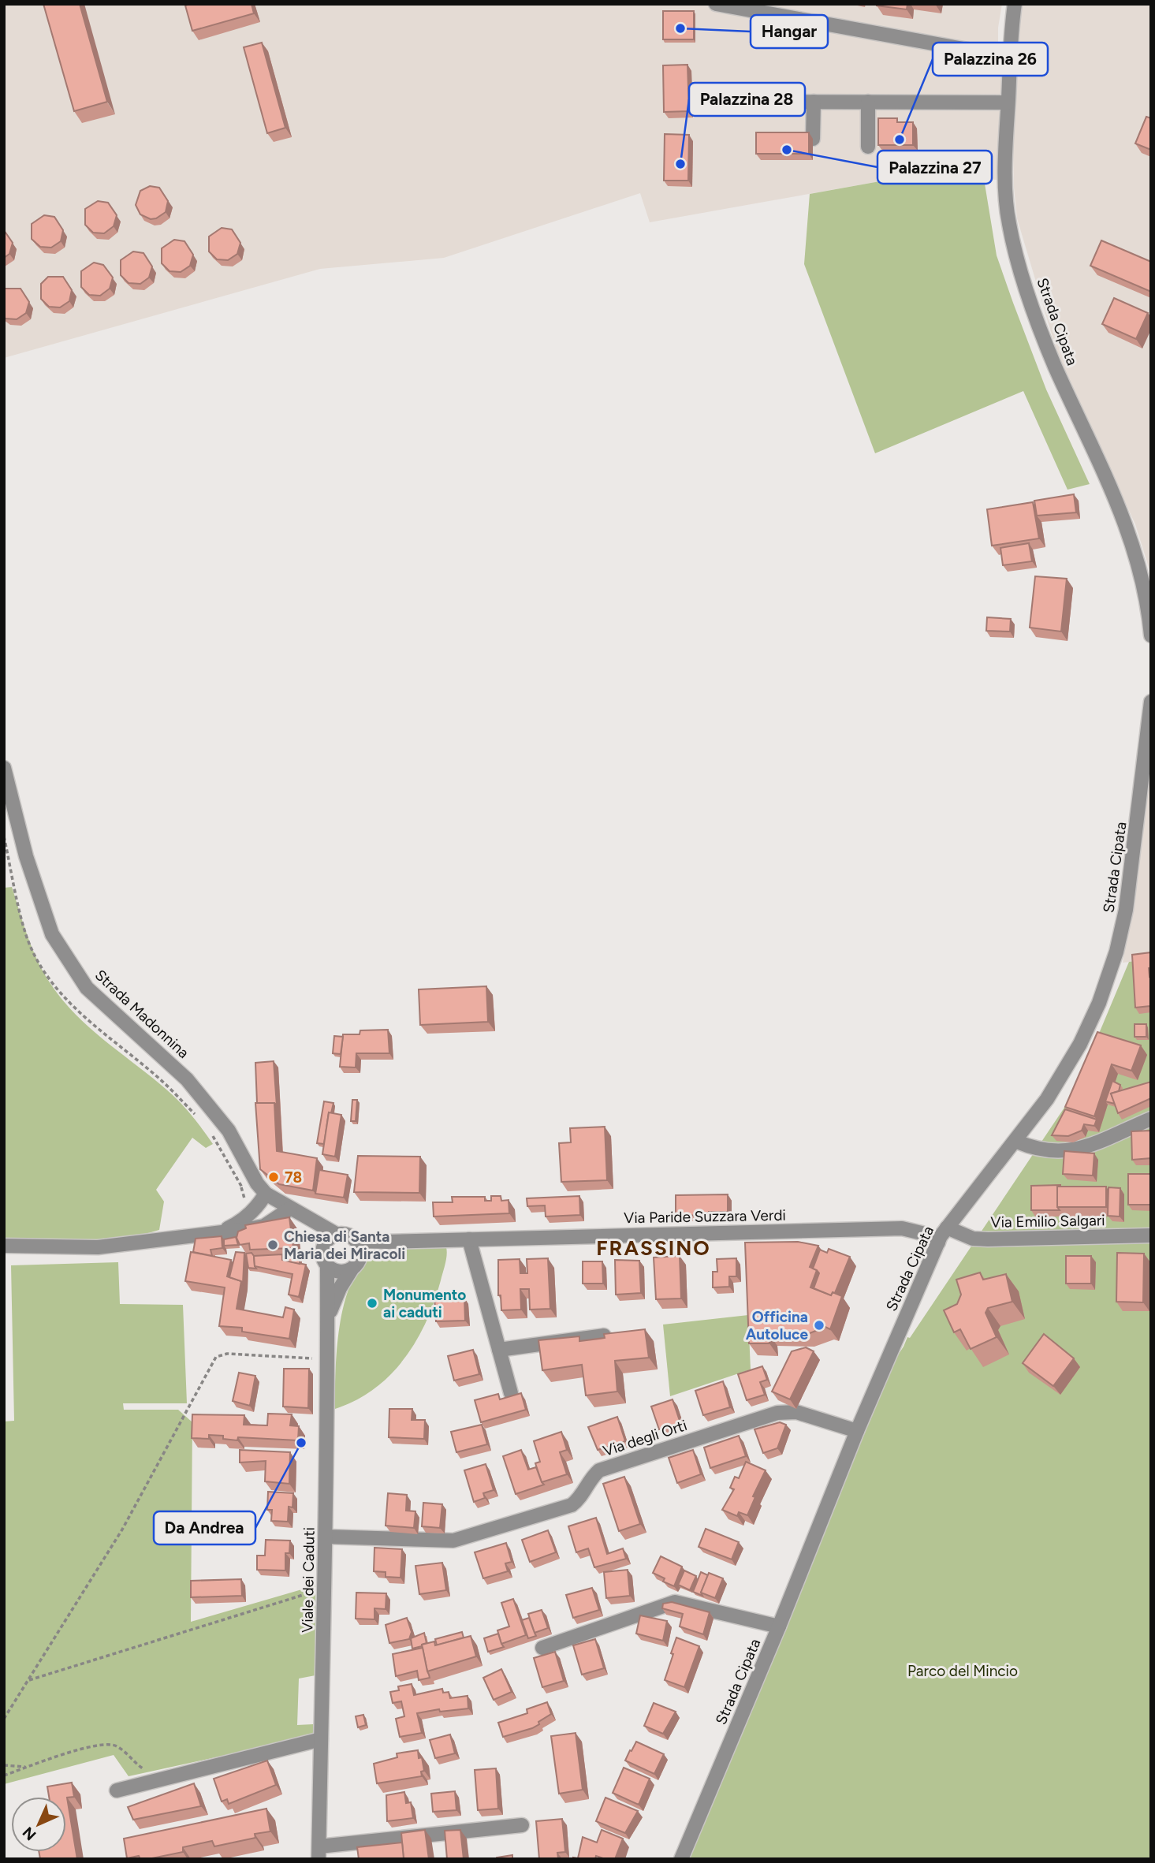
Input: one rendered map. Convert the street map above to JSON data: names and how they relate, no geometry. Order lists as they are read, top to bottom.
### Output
{
  "streets": {
    "street": [
      "Strada Cipata",
      "Strada Madonnina",
      "Via Paride Suzzara Verdi",
      "Via Emilio Salgari",
      "Via degli Orti",
      "Viale dei Caduti"
    ]
  },
  "crossings": [
    ["Strada Cipata", "Via Paride Suzzara Verdi"],
    ["Strada Cipata", "Via Emilio Salgari"],
    ["Strada Cipata", "Via degli Orti"],
    ["Via Paride Suzzara Verdi", "Viale dei Caduti"],
    ["Via degli Orti", "Viale dei Caduti"]
  ],
  "districts": ["FRASSINO"],
  "parks": ["Parco del Mincio"],
  "places": [
    "Hangar",
    "Palazzina 26",
    "Palazzina 27",
    "Palazzina 28",
    "78",
    "Chiesa di Santa Maria dei Miracoli",
    "Monumento ai caduti",
    "Officina Autoluce",
    "Da Andrea"
  ],
  "north": "bottom left"
}
